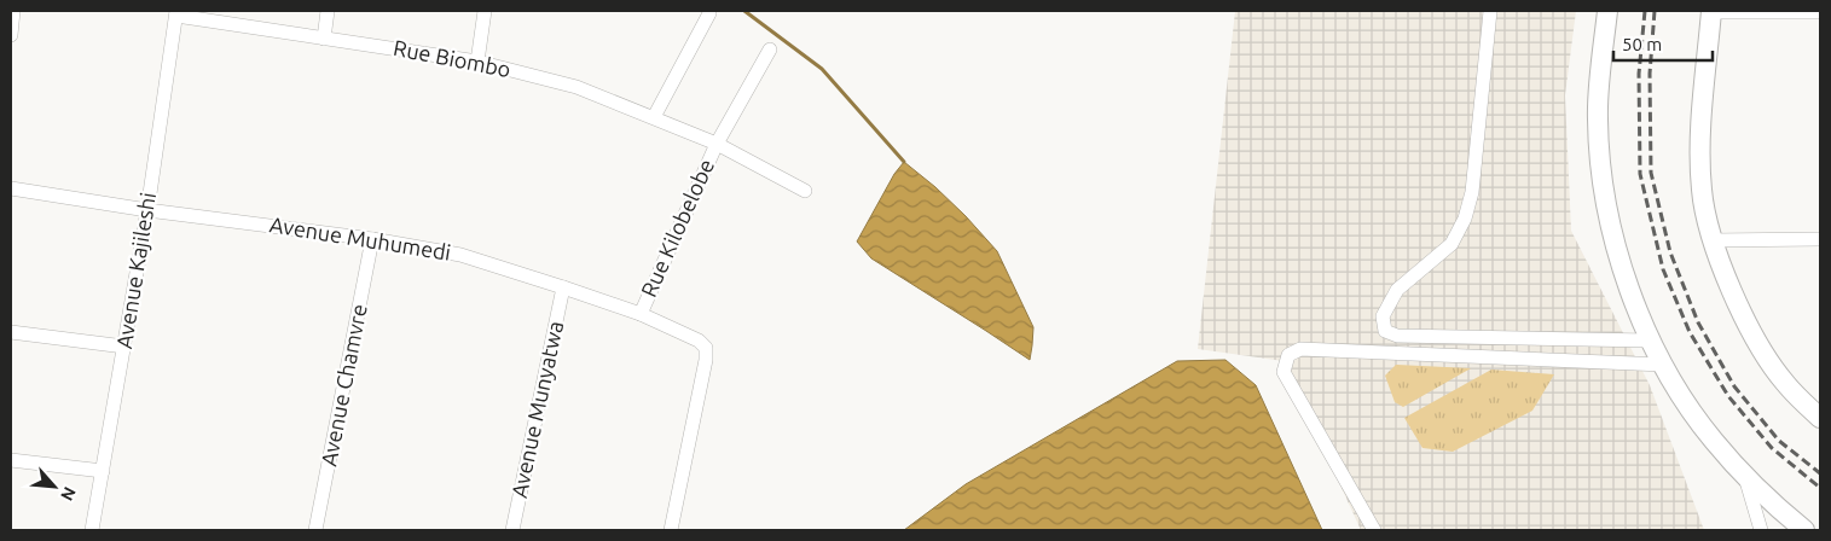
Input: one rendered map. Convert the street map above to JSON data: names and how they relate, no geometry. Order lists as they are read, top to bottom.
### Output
{
  "streets": {
    "street": [
      "Rue Biombo",
      "Rue Kilobelobe",
      "Avenue Muhumedi",
      "Avenue Kajileshi",
      "Avenue Chamvre",
      "Avenue Munyatwa"
    ]
  },
  "crossings": [
    ["Rue Biombo", "Rue Kilobelobe"],
    ["Rue Biombo", "Avenue Kajileshi"],
    ["Rue Kilobelobe", "Avenue Muhumedi"],
    ["Avenue Muhumedi", "Avenue Kajileshi"],
    ["Avenue Muhumedi", "Avenue Chamvre"],
    ["Avenue Muhumedi", "Avenue Munyatwa"]
  ],
  "scale_bar": "50 m",
  "north": "bottom right"
}
